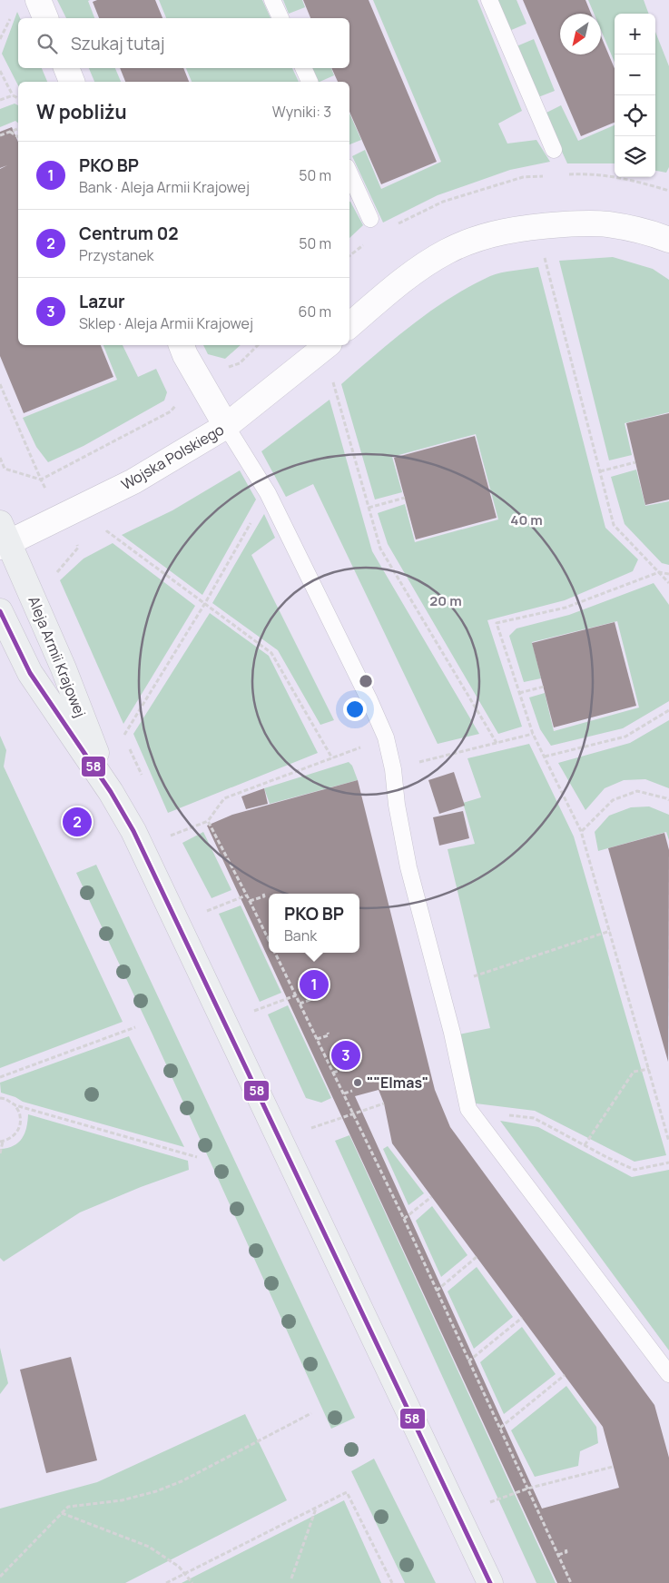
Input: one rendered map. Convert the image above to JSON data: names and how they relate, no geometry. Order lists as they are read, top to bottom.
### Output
{
  "streets": {
    "street": ["Wojska Polskiego", "Aleja Armii Krajowej"]
  },
  "crossings": [
    ["Wojska Polskiego", "Aleja Armii Krajowej"]
  ],
  "places": ["\"\"Elmas\""],
  "lines": ["transit line 58"],
  "north": "bottom left",
  "page": {
    "map_buttons": ["+", "−"],
    "search": "Szukaj tutaj",
    "heading": ["W pobliżu", "Wyniki: 3"],
    "list": [
      {
        "mark": "1",
        "name": "PKO BP",
        "note": "Bank · Aleja Armii Krajowej",
        "value": "50 m"
      },
      {
        "mark": "2",
        "name": "Centrum 02",
        "note": "Przystanek",
        "value": "50 m"
      },
      {
        "mark": "3",
        "name": "Lazur",
        "note": "Sklep · Aleja Armii Krajowej",
        "value": "60 m"
      }
    ],
    "pins": ["2", "1", "3"],
    "popup": ["PKO BP", "Bank"]
  },
  "rings": ["40 m", "20 m"]
}
